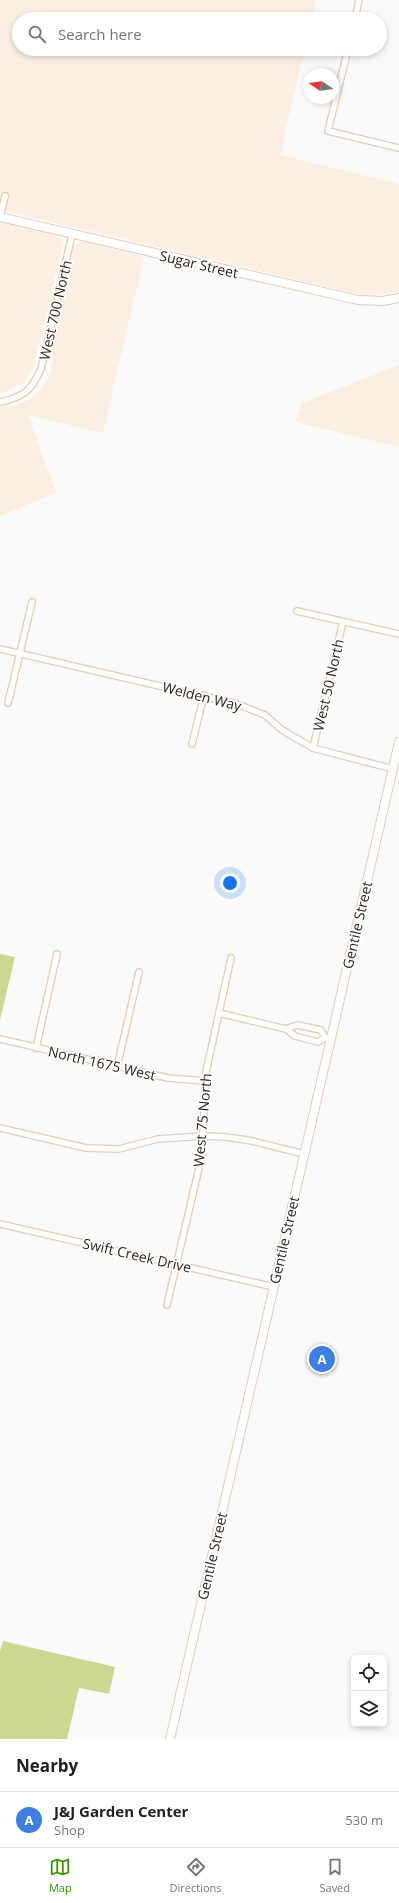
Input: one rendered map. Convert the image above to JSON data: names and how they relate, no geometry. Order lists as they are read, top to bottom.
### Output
{
  "streets": {
    "main road": ["Sugar Street", "Gentile Street"],
    "street": [
      "West 700 North",
      "West 50 North",
      "Welden Way",
      "North 1675 West",
      "West 75 North",
      "Swift Creek Drive"
    ]
  },
  "crossings": [
    ["Sugar Street", "West 700 North"],
    ["West 50 North", "Welden Way"],
    ["Welden Way", "Gentile Street"],
    ["Gentile Street", "Swift Creek Drive"],
    ["North 1675 West", "West 75 North"],
    ["West 75 North", "Swift Creek Drive"]
  ],
  "north": "left",
  "page": {
    "search": "Search here",
    "pins": "A",
    "heading": "Nearby",
    "list": [
      {
        "mark": "A",
        "name": "J&J Garden Center",
        "note": "Shop",
        "value": "530 m"
      }
    ],
    "nav": ["Map", "Directions", "Saved"]
  }
}
